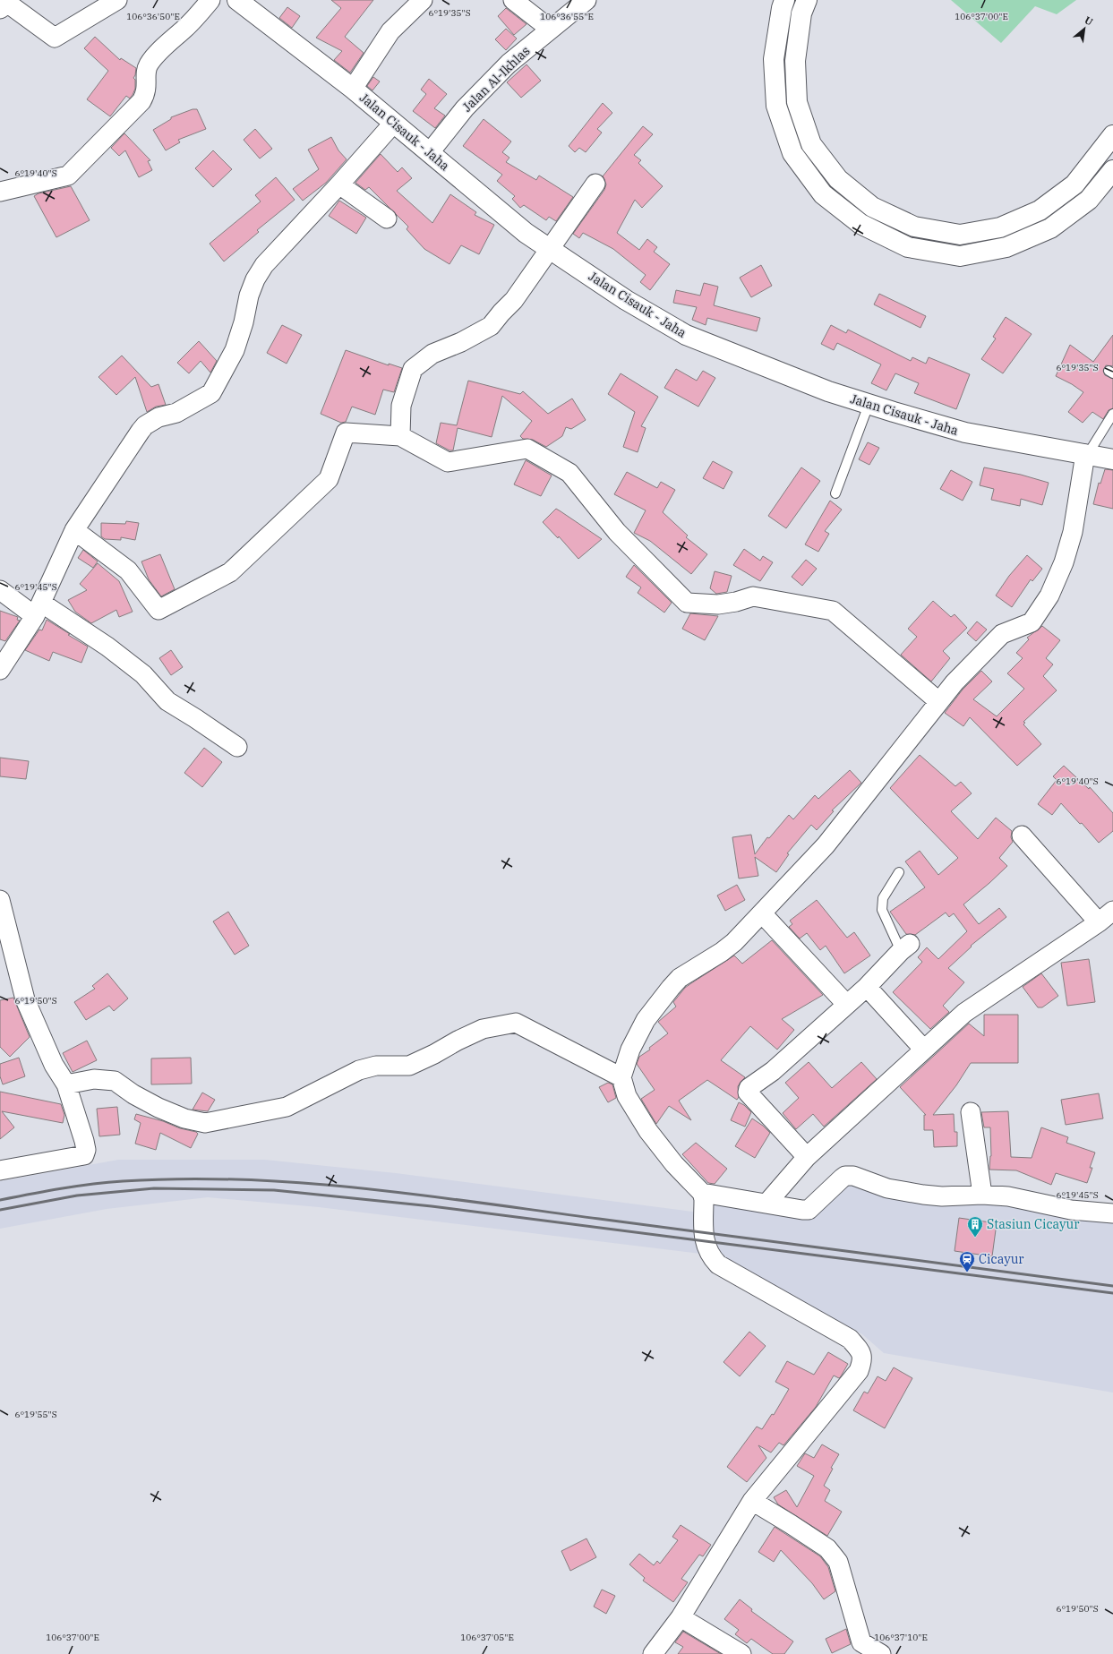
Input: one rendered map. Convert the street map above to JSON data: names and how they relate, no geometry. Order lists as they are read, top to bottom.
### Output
{
  "streets": {
    "main road": ["Jalan Cisauk - Jaha"],
    "street": ["Jalan Al-Ikhlas"]
  },
  "crossings": [
    ["Jalan Al-Ikhlas", "Jalan Cisauk - Jaha"]
  ],
  "places": {
    "building": ["Stasiun Cicayur"],
    "station": ["Cicayur"]
  },
  "north": "top right",
  "coordinates": [
    "6°19'35\"S",
    "106°36'50\"E",
    "106°36'55\"E",
    "106°37'00\"E",
    "6°19'40\"S",
    "6°19'45\"S",
    "6°19'50\"S",
    "6°19'55\"S",
    "106°37'05\"E",
    "106°37'10\"E"
  ]
}
